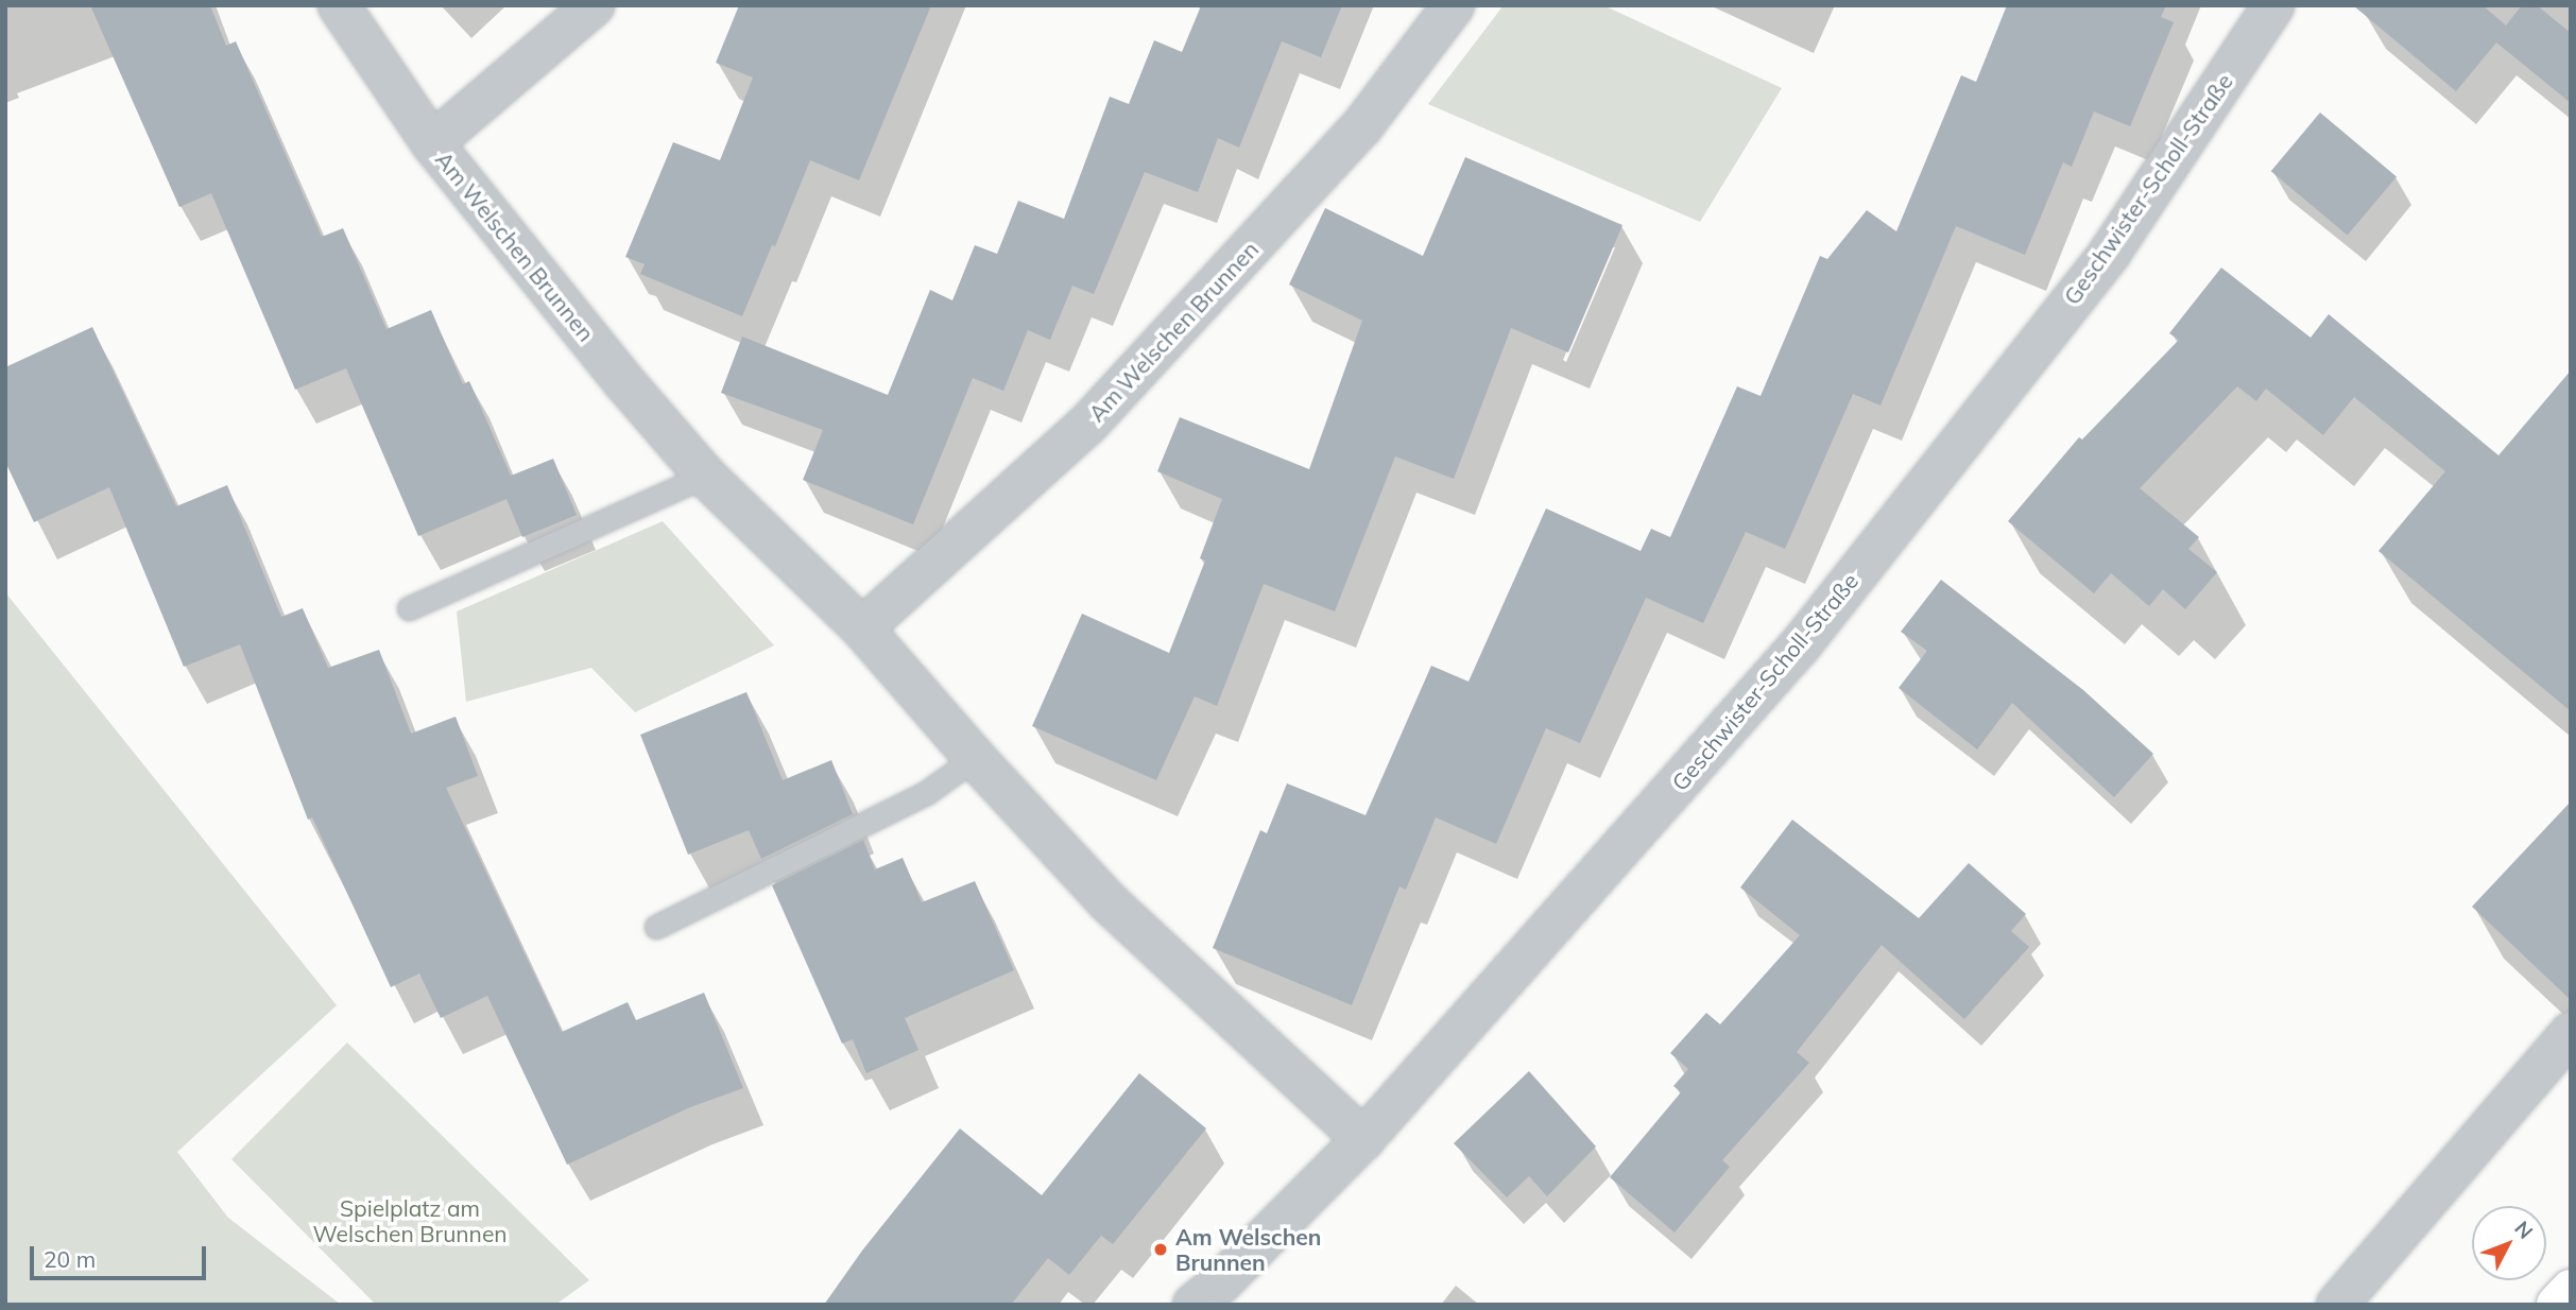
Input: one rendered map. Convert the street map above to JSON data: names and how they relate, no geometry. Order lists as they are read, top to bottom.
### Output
{
  "streets": {
    "street": ["Geschwister-Scholl-Straße", "Am Welschen Brunnen"]
  },
  "crossings": [
    ["Geschwister-Scholl-Straße", "Am Welschen Brunnen"]
  ],
  "parks": ["Spielplatz am Welschen Brunnen"],
  "places": ["Am Welschen Brunnen"],
  "scale_bar": "20 m",
  "north": "top right"
}
